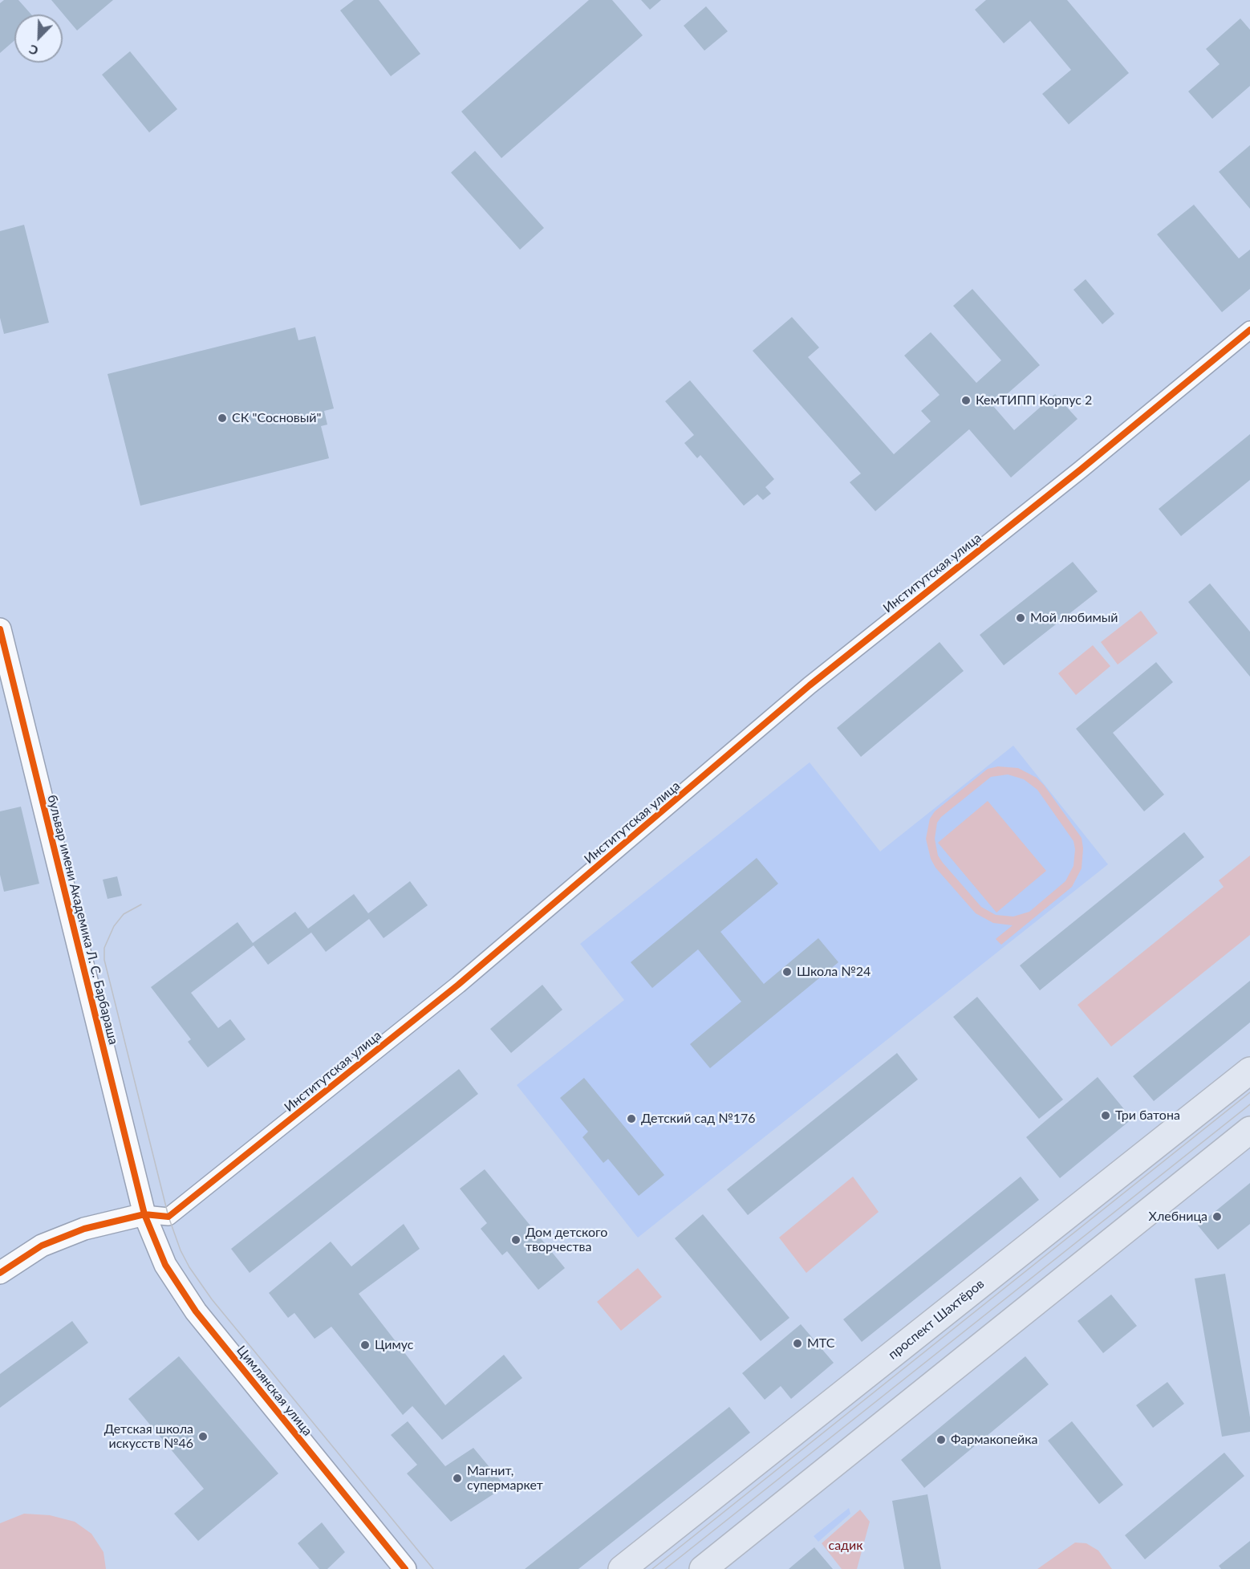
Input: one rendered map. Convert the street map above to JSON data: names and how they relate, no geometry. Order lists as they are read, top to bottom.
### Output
{
  "streets": {
    "main road": ["проспект Шахтёров"],
    "street": ["Институтская улица", "бульвар имени Академика Л. С. Барбараша", "Цимлянская улица"]
  },
  "crossings": [
    ["Институтская улица", "бульвар имени Академика Л. С. Барбараша"],
    ["Институтская улица", "Цимлянская улица"],
    ["бульвар имени Академика Л. С. Барбараша", "Цимлянская улица"]
  ],
  "parks": ["садик"],
  "places": [
    "КемТИПП Корпус 2",
    "СК \"Сосновый\"",
    "Мой любимый",
    "Школа №24",
    "Три батона",
    "Детский сад №176",
    "Хлебница",
    "Дом детского творчества",
    "МТС",
    "Цимус",
    "Детская школа искусств №46",
    "Фармакопейка",
    "Магнит, супермаркет"
  ],
  "north": "bottom left"
}
